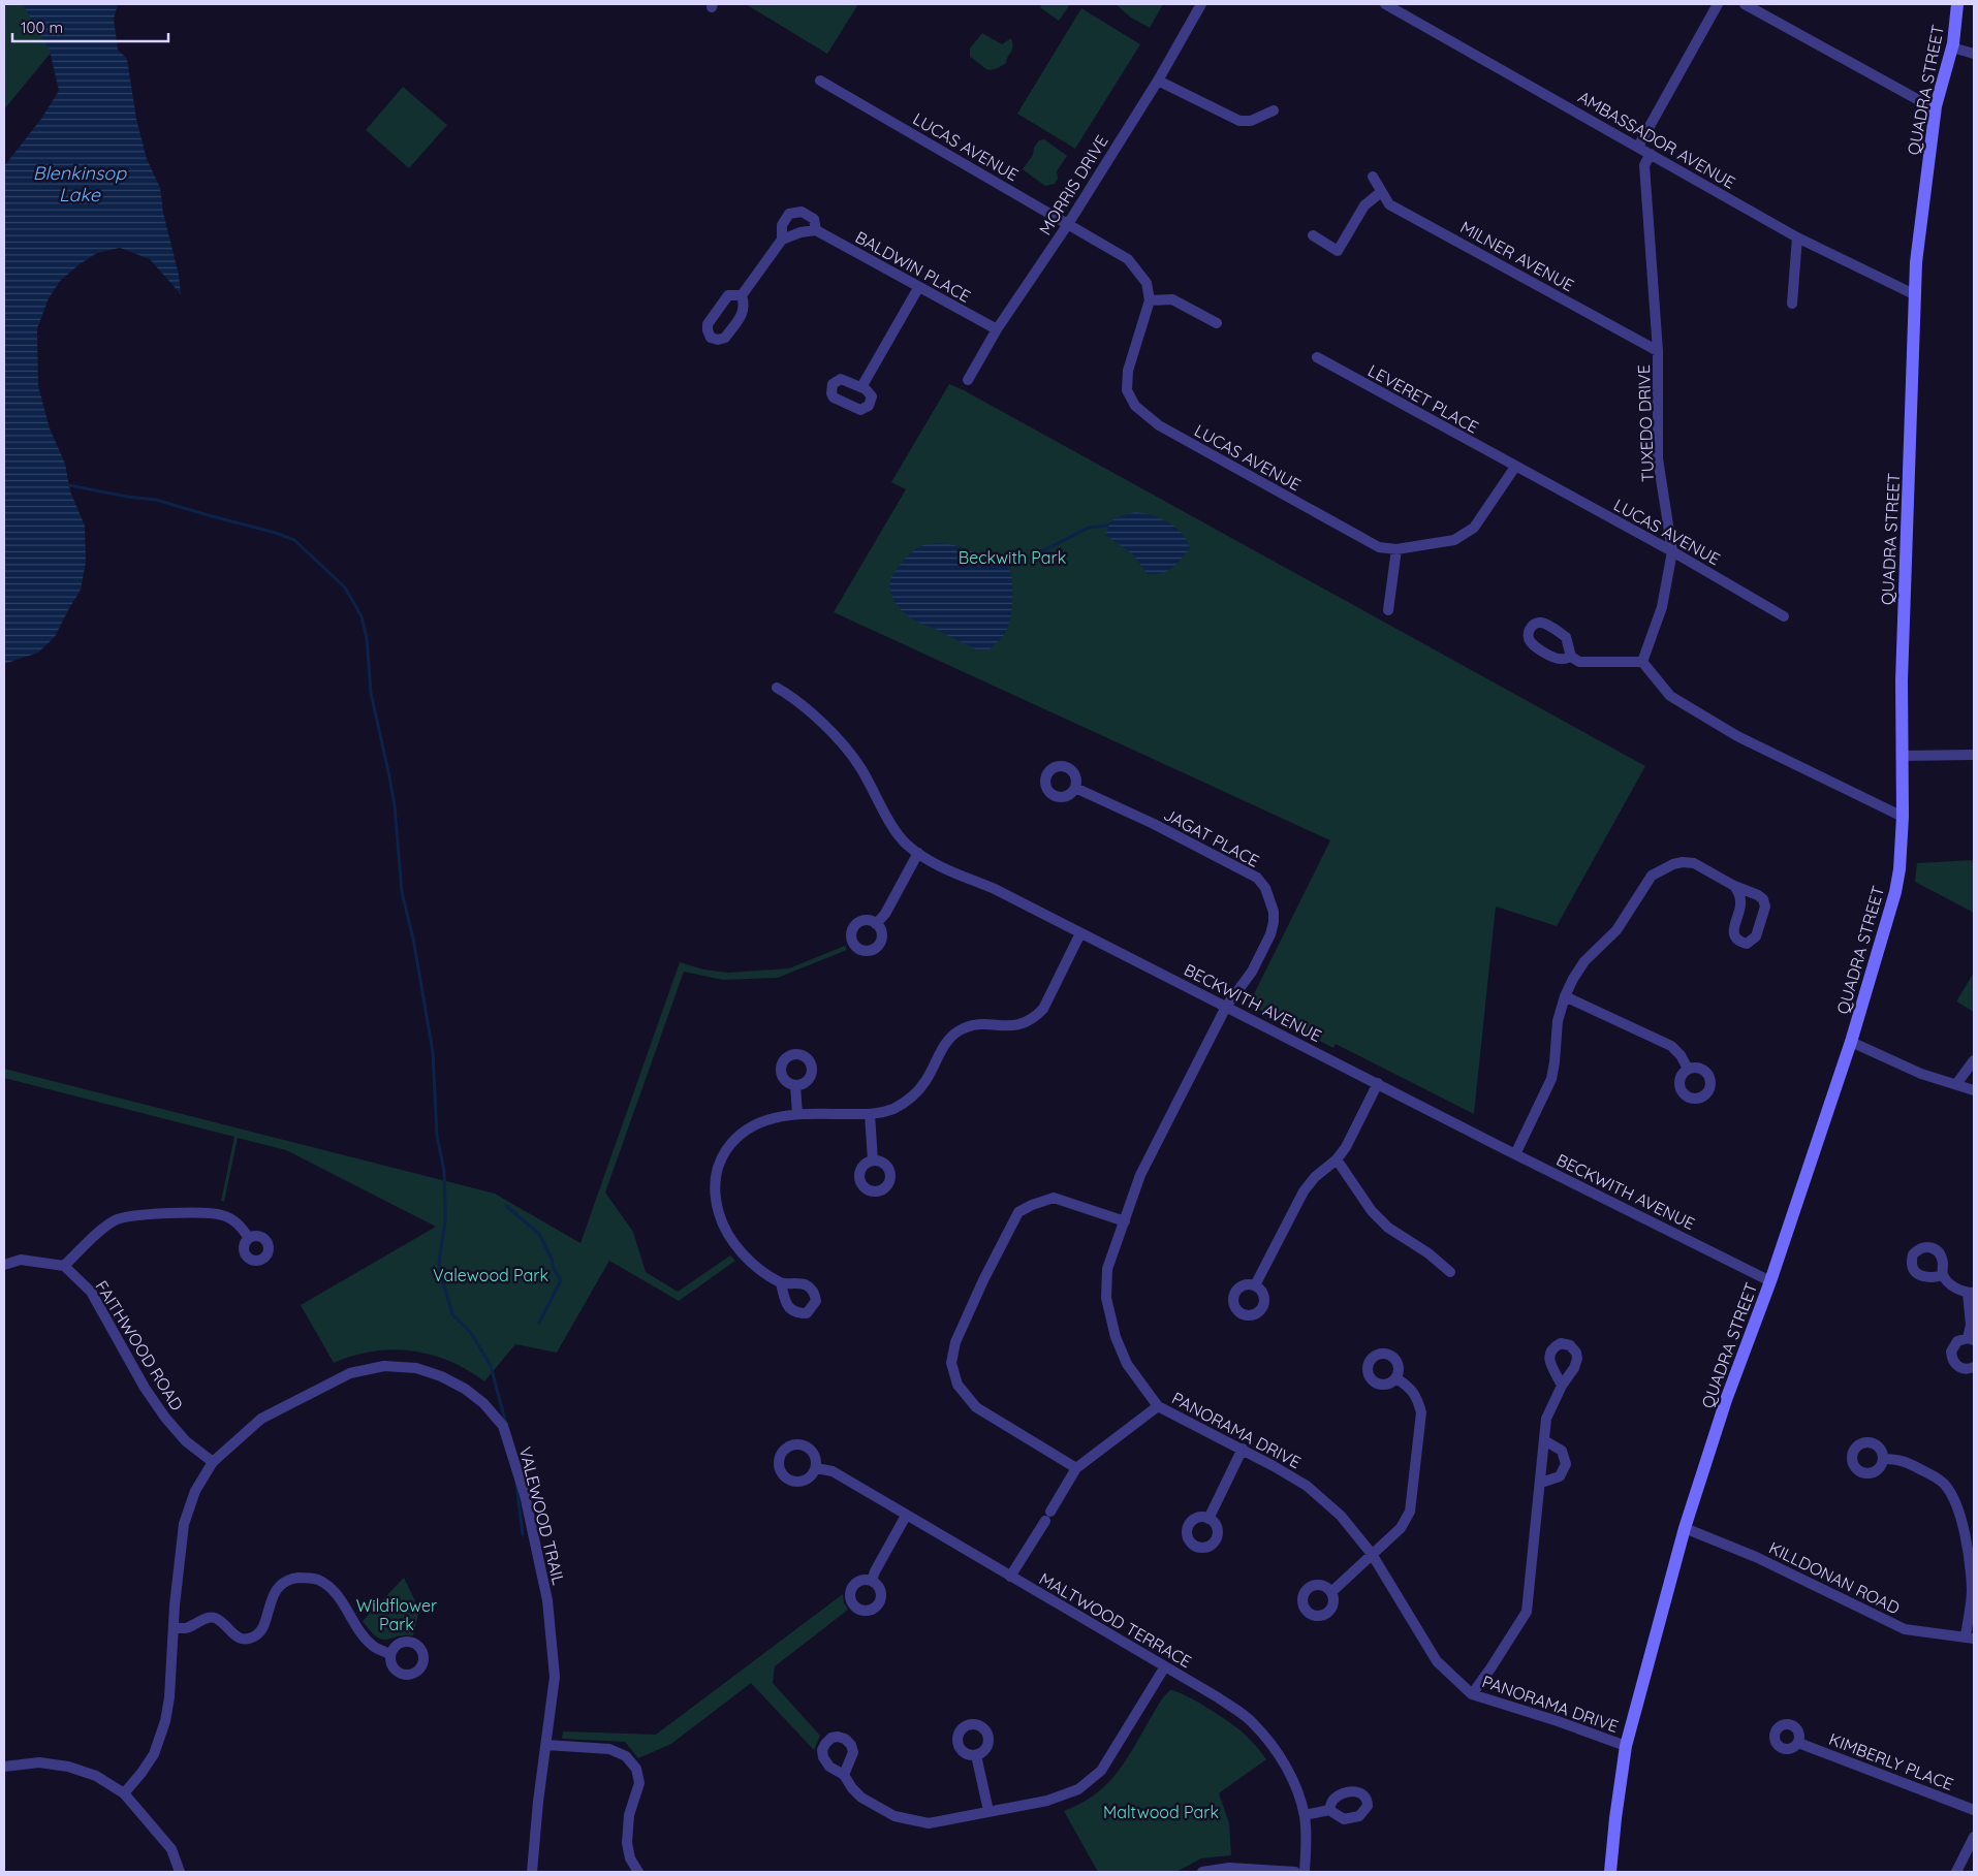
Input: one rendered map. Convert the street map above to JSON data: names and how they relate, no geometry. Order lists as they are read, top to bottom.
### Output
{
  "streets": {
    "main road": ["QUADRA STREET"],
    "street": [
      "AMBASSADOR AVENUE",
      "LUCAS AVENUE",
      "MORRIS DRIVE",
      "MILNER AVENUE",
      "BALDWIN PLACE",
      "LEVERET PLACE",
      "TUXEDO DRIVE",
      "JAGAT PLACE",
      "BECKWITH AVENUE",
      "FAITHWOOD ROAD",
      "PANORAMA DRIVE",
      "VALEWOOD TRAIL",
      "KILLDONAN ROAD",
      "MALTWOOD TERRACE",
      "KIMBERLY PLACE"
    ]
  },
  "crossings": [
    ["QUADRA STREET", "AMBASSADOR AVENUE"],
    ["QUADRA STREET", "BECKWITH AVENUE"],
    ["QUADRA STREET", "PANORAMA DRIVE"],
    ["QUADRA STREET", "KILLDONAN ROAD"],
    ["AMBASSADOR AVENUE", "TUXEDO DRIVE"],
    ["LUCAS AVENUE", "MORRIS DRIVE"],
    ["LUCAS AVENUE", "LEVERET PLACE"],
    ["LUCAS AVENUE", "TUXEDO DRIVE"],
    ["MORRIS DRIVE", "BALDWIN PLACE"],
    ["MILNER AVENUE", "TUXEDO DRIVE"],
    ["JAGAT PLACE", "BECKWITH AVENUE"],
    ["JAGAT PLACE", "PANORAMA DRIVE"],
    ["BECKWITH AVENUE", "PANORAMA DRIVE"],
    ["FAITHWOOD ROAD", "VALEWOOD TRAIL"]
  ],
  "water": ["Blenkinsop Lake"],
  "parks": [
    "Beckwith Park",
    "Valewood Park",
    "Wildflower Park",
    "Maltwood Park"
  ],
  "scale_bar": "100 m"
}
